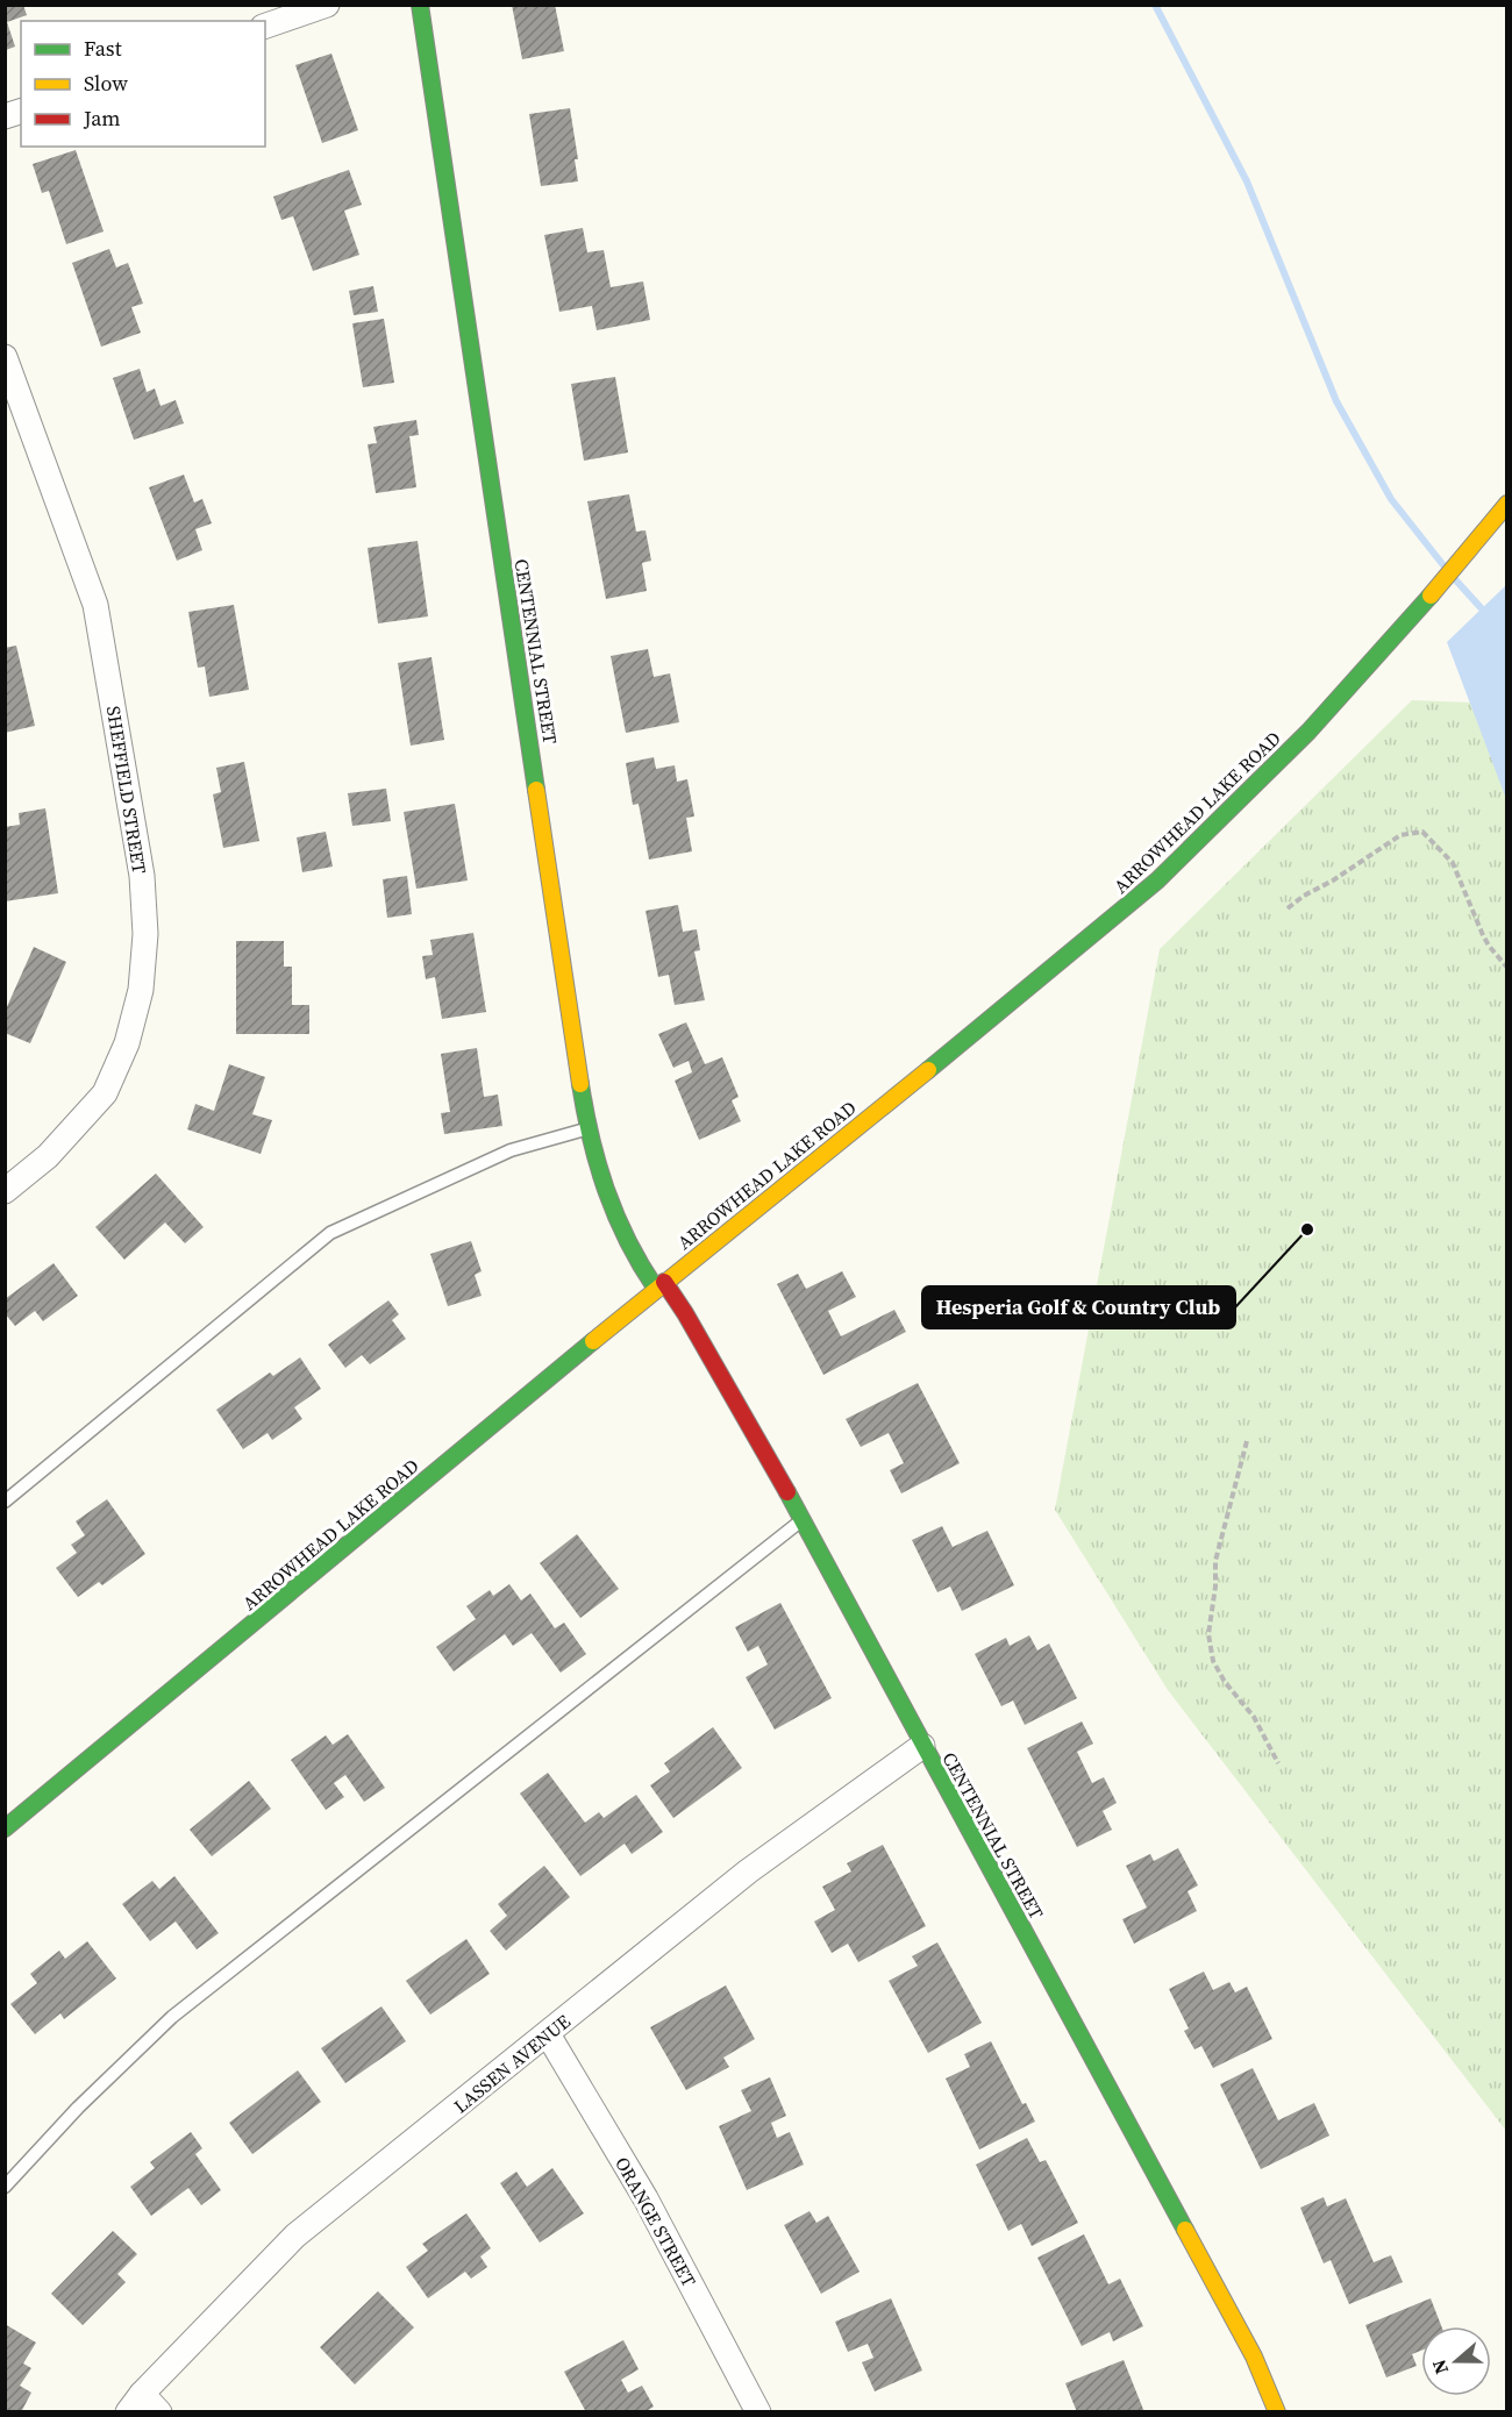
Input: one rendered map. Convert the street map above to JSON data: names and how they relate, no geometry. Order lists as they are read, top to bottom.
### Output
{
  "streets": {
    "street": [
      "CENTENNIAL STREET",
      "SHEFFIELD STREET",
      "ARROWHEAD LAKE ROAD",
      "LASSEN AVENUE",
      "ORANGE STREET"
    ]
  },
  "crossings": [
    ["CENTENNIAL STREET", "ARROWHEAD LAKE ROAD"],
    ["CENTENNIAL STREET", "LASSEN AVENUE"],
    ["LASSEN AVENUE", "ORANGE STREET"]
  ],
  "places": ["Hesperia Golf & Country Club"],
  "legend": ["Fast", "Slow", "Jam"],
  "north": "left"
}
